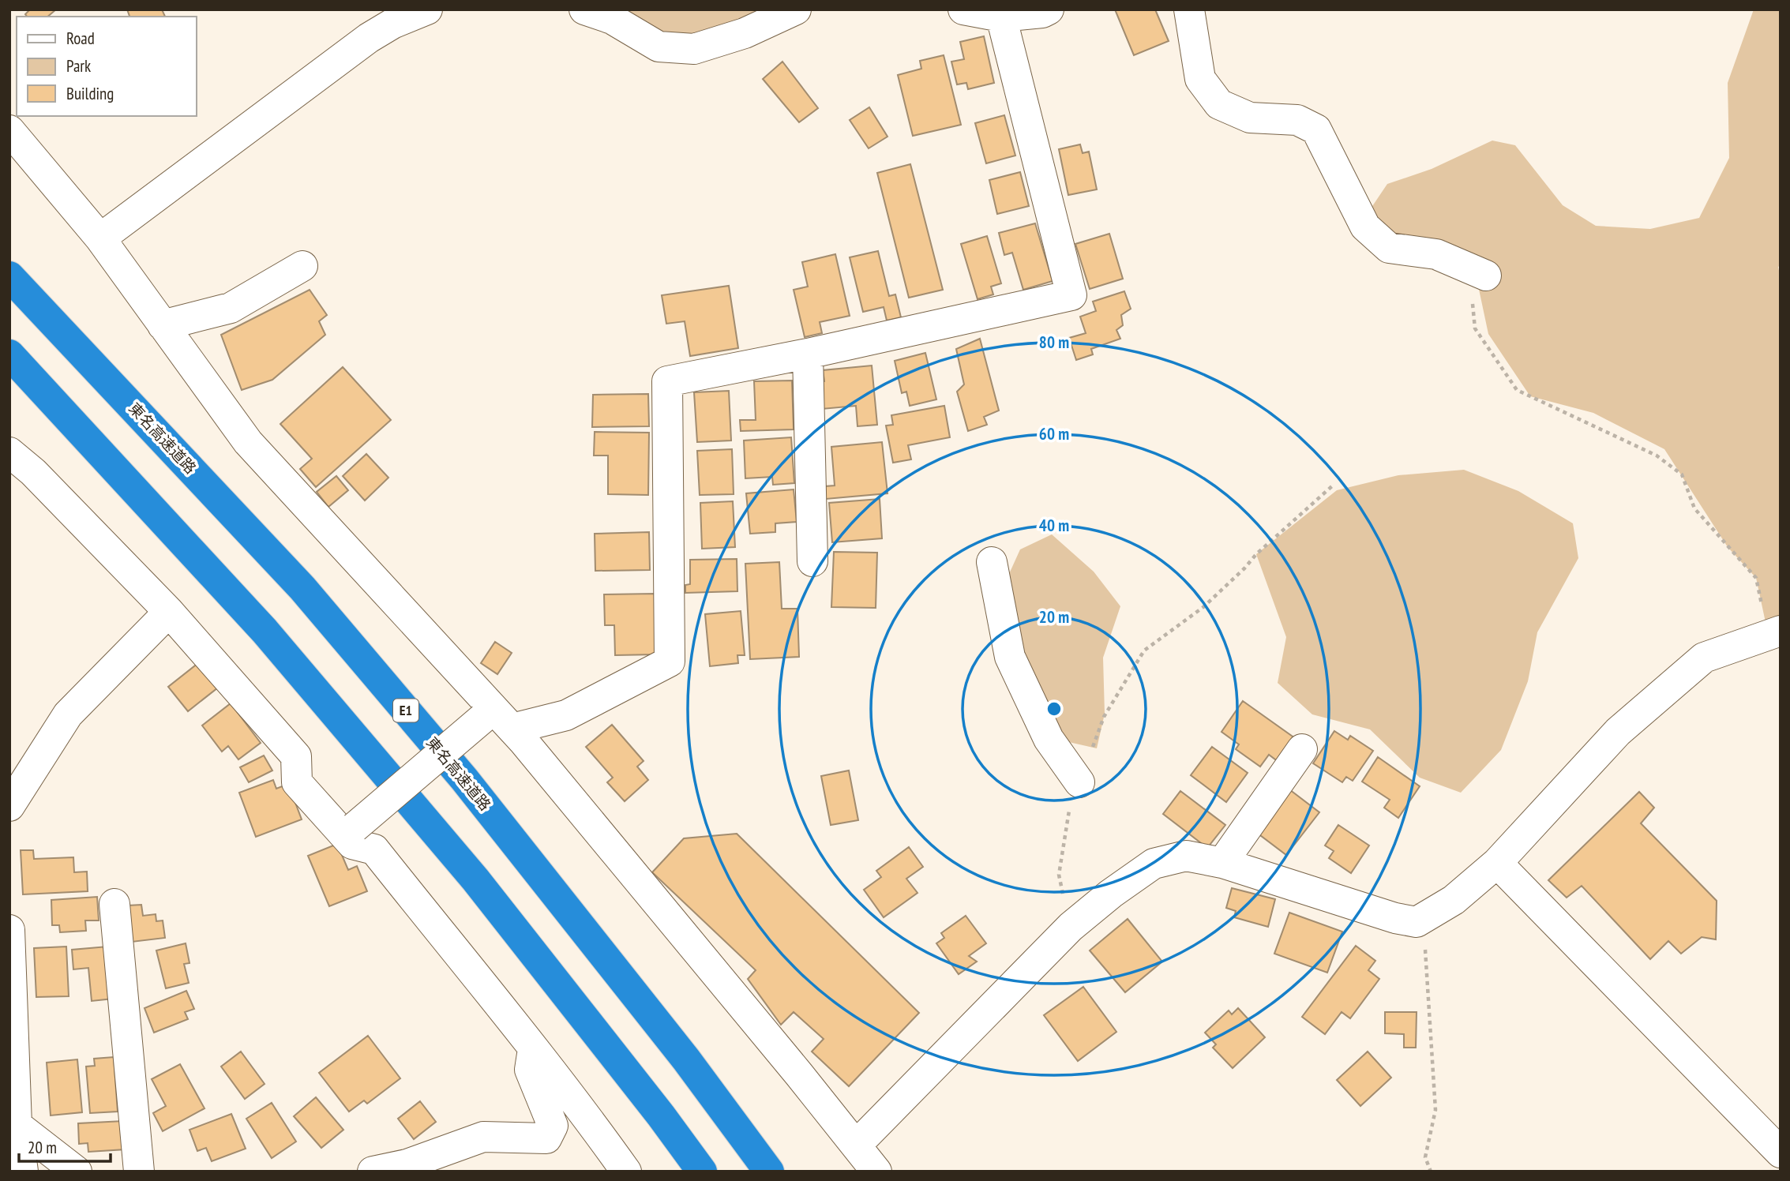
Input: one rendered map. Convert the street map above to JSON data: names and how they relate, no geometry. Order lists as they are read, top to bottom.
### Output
{
  "streets": {
    "highway": ["東名高速道路", "E1"]
  },
  "legend": ["Road", "Park", "Building"],
  "scale_bar": "20 m",
  "rings": [
    "80 m",
    "60 m",
    "40 m",
    "20 m"
  ]
}
